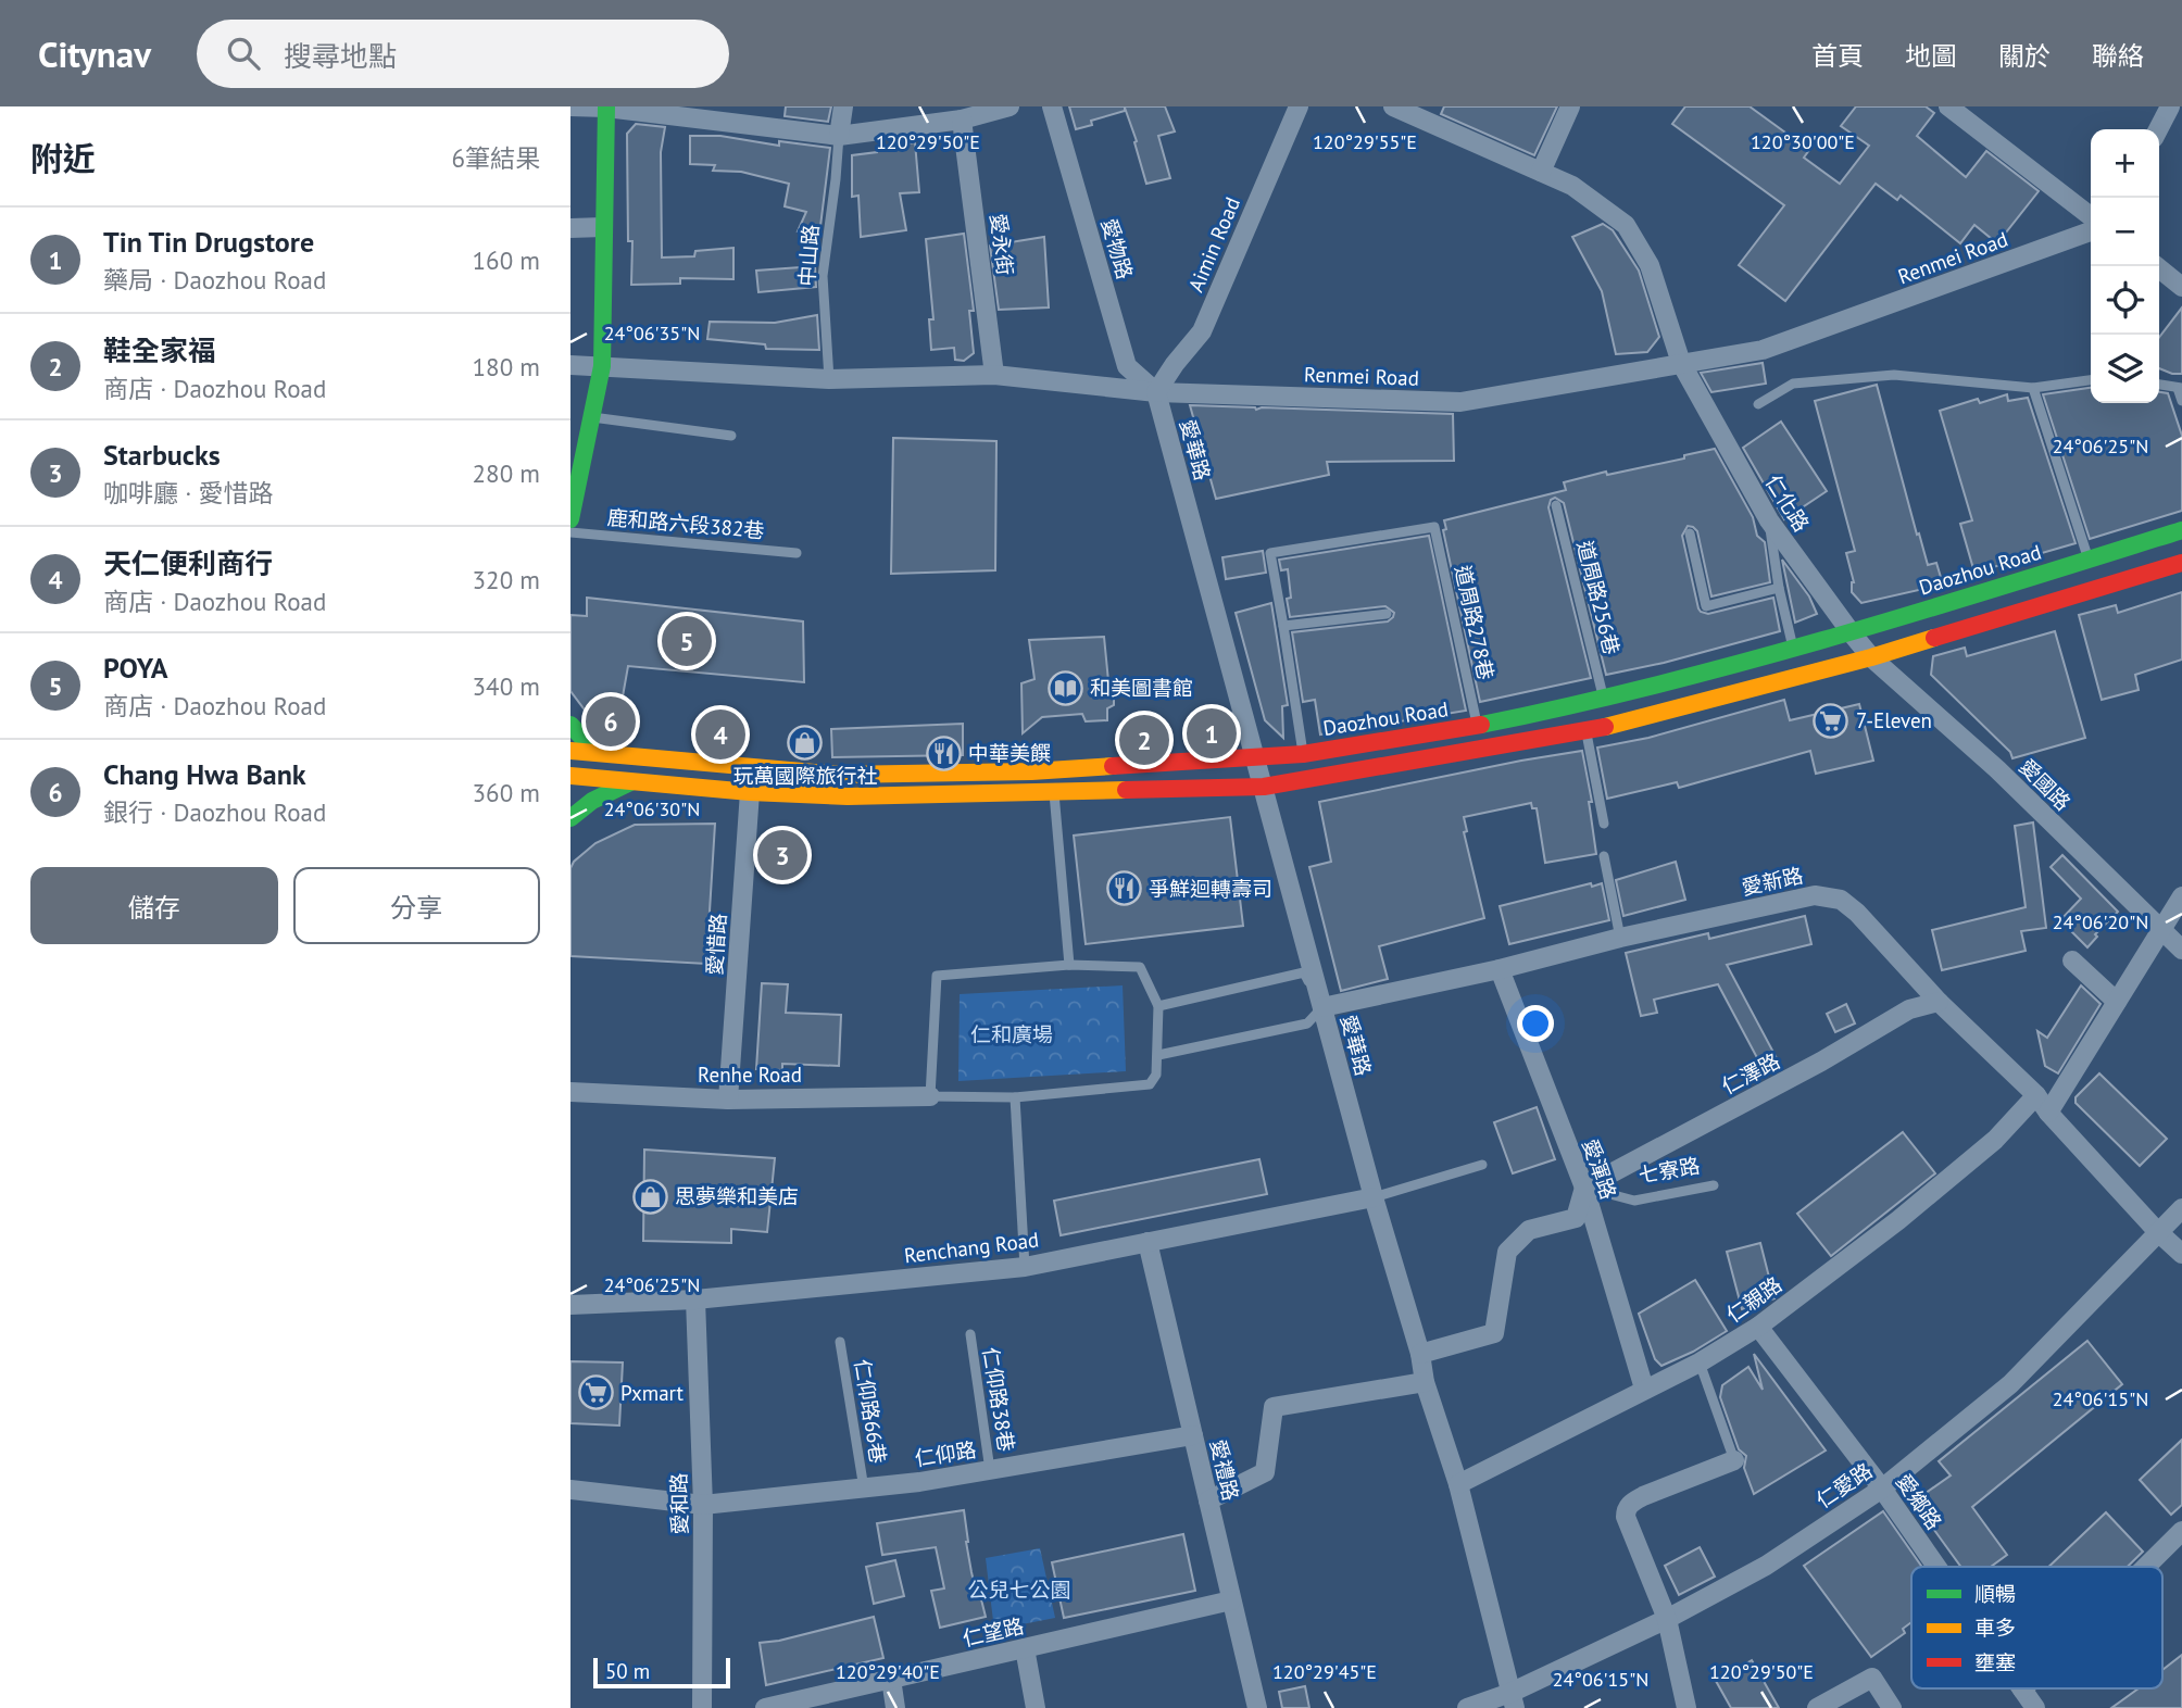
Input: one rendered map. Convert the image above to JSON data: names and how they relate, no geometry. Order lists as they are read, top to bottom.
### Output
{
  "streets": {
    "main road": ["Daozhou Road"],
    "street": [
      "愛永街",
      "Aimin Road",
      "愛物路",
      "Renmei Road",
      "愛華路",
      "仁化路",
      "愛國路",
      "愛新路",
      "愛惜路",
      "仁澤路",
      "Renhe Road",
      "愛渾路",
      "Renchang Road",
      "仁親路",
      "仁仰路",
      "愛禮路",
      "仁愛路",
      "愛鄉路",
      "愛和路",
      "仁望路"
    ],
    "lane": [
      "中山路",
      "鹿和路六段382巷",
      "道周路256巷",
      "道周路278巷",
      "七寮路",
      "仁仰路38巷",
      "仁仰路66巷"
    ]
  },
  "crossings": [
    ["愛永街", "Renmei Road"],
    ["Aimin Road", "愛物路"],
    ["Aimin Road", "Renmei Road"],
    ["Aimin Road", "愛華路"],
    ["愛物路", "Renmei Road"],
    ["愛物路", "愛華路"],
    ["中山路", "Renmei Road"],
    ["Renmei Road", "愛華路"],
    ["Renmei Road", "仁化路"],
    ["愛華路", "Daozhou Road"],
    ["愛華路", "愛新路"],
    ["愛華路", "Renchang Road"],
    ["愛華路", "仁親路"],
    ["愛華路", "仁愛路"],
    ["仁化路", "Daozhou Road"],
    ["仁化路", "愛國路"],
    ["Daozhou Road", "道周路256巷"],
    ["Daozhou Road", "道周路278巷"],
    ["愛新路", "仁澤路"],
    ["愛新路", "愛渾路"],
    ["愛新路", "仁親路"],
    ["愛新路", "仁愛路"],
    ["愛惜路", "Renhe Road"],
    ["仁澤路", "愛渾路"],
    ["仁澤路", "七寮路"],
    ["愛渾路", "七寮路"],
    ["愛渾路", "仁親路"],
    ["Renchang Road", "愛禮路"],
    ["Renchang Road", "愛和路"],
    ["仁親路", "愛鄉路"],
    ["仁仰路38巷", "仁仰路"],
    ["仁仰路66巷", "仁仰路"],
    ["仁仰路", "愛禮路"],
    ["仁仰路", "愛和路"],
    ["愛禮路", "仁望路"],
    ["仁愛路", "愛鄉路"]
  ],
  "parks": ["仁和廣場", "公兒七公園"],
  "places": {
    "library": ["和美圖書館"],
    "supermarket": ["7-Eleven", "Pxmart"],
    "shop": ["玩萬國際旅行社", "思夢樂和美店"],
    "restaurant": ["中華美饌", "爭鮮迴轉壽司"]
  },
  "legend": ["順暢", "車多", "壅塞"],
  "scale_bar": "50 m",
  "page": {
    "header": "Citynav",
    "search": "搜尋地點",
    "nav": [
      "首頁",
      "地圖",
      "關於",
      "聯絡"
    ],
    "heading": ["附近", "6筆結果"],
    "map_buttons": ["+", "−"],
    "list": [
      {
        "mark": "1",
        "name": "Tin Tin Drugstore",
        "note": "藥局 · Daozhou Road",
        "value": "160 m"
      },
      {
        "mark": "2",
        "name": "鞋全家福",
        "note": "商店 · Daozhou Road",
        "value": "180 m"
      },
      {
        "mark": "3",
        "name": "Starbucks",
        "note": "咖啡廳 · 愛惜路",
        "value": "280 m"
      },
      {
        "mark": "4",
        "name": "天仁便利商行",
        "note": "商店 · Daozhou Road",
        "value": "320 m"
      },
      {
        "mark": "5",
        "name": "POYA",
        "note": "商店 · Daozhou Road",
        "value": "340 m"
      },
      {
        "mark": "6",
        "name": "Chang Hwa Bank",
        "note": "銀行 · Daozhou Road",
        "value": "360 m"
      }
    ],
    "pins": [
      "5",
      "6",
      "1",
      "4",
      "2",
      "3"
    ],
    "buttons": ["儲存", "分享"],
    "scale": "50 m"
  },
  "coordinates": [
    "120°29'50\"E",
    "120°29'55\"E",
    "120°30'00\"E",
    "24°06'35\"N",
    "24°06'25\"N",
    "24°06'30\"N",
    "24°06'20\"N",
    "24°06'15\"N",
    "120°29'40\"E",
    "120°29'45\"E"
  ]
}
